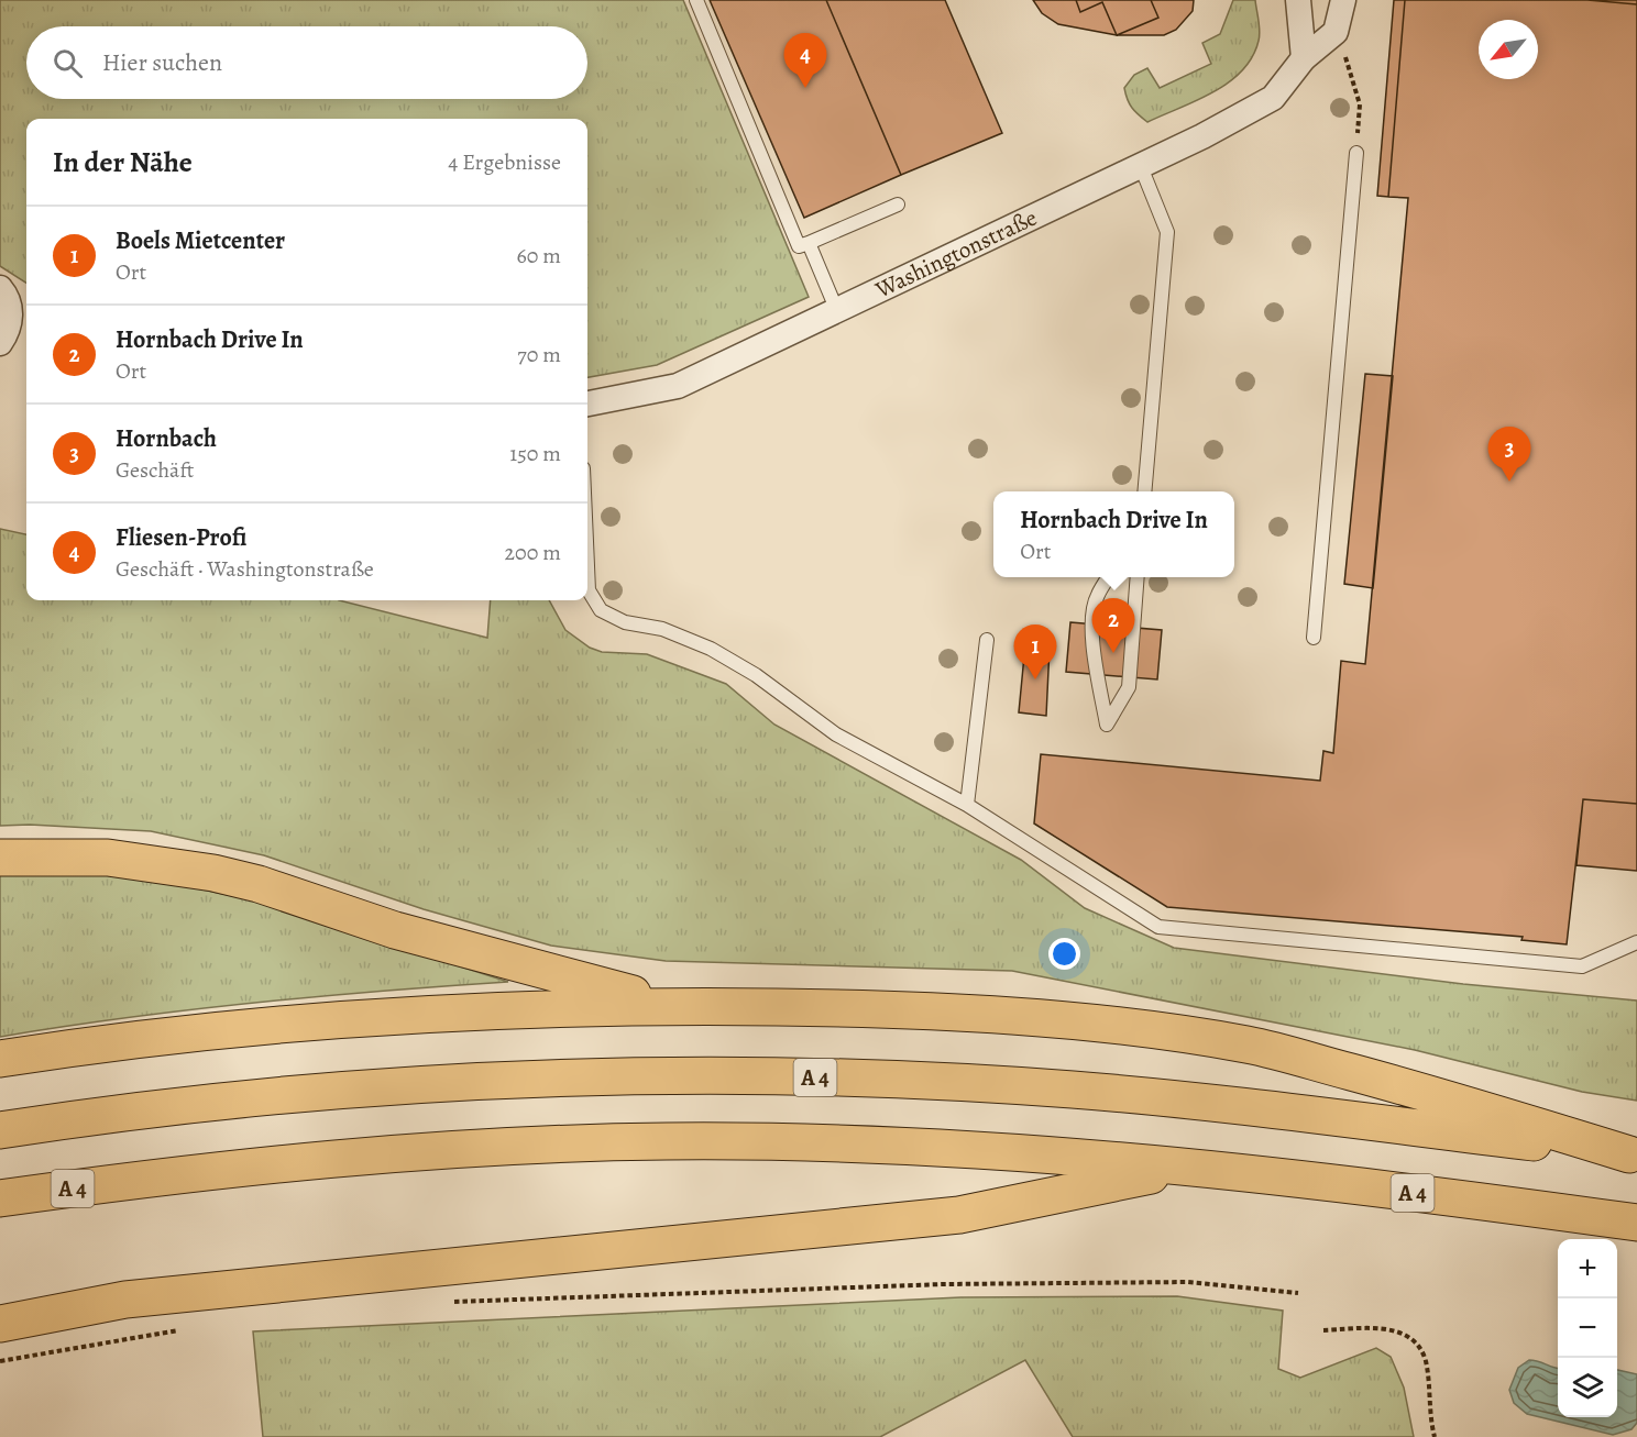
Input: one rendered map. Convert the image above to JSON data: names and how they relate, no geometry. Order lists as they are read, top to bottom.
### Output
{
  "streets": {
    "highway": ["A 4"],
    "street": ["Washingtonstraße"]
  },
  "north": "bottom left",
  "page": {
    "search": "Hier suchen",
    "pins": [
      "4",
      "3",
      "2",
      "1"
    ],
    "heading": ["In der Nähe", "4 Ergebnisse"],
    "list": [
      {
        "mark": "1",
        "name": "Boels Mietcenter",
        "note": "Ort",
        "value": "60 m"
      },
      {
        "mark": "2",
        "name": "Hornbach Drive In",
        "note": "Ort",
        "value": "70 m"
      },
      {
        "mark": "3",
        "name": "Hornbach",
        "note": "Geschäft",
        "value": "150 m"
      },
      {
        "mark": "4",
        "name": "Fliesen-Profi",
        "note": "Geschäft · Washingtonstraße",
        "value": "200 m"
      }
    ],
    "popup": ["Hornbach Drive In", "Ort"],
    "map_buttons": ["+", "−"]
  }
}
